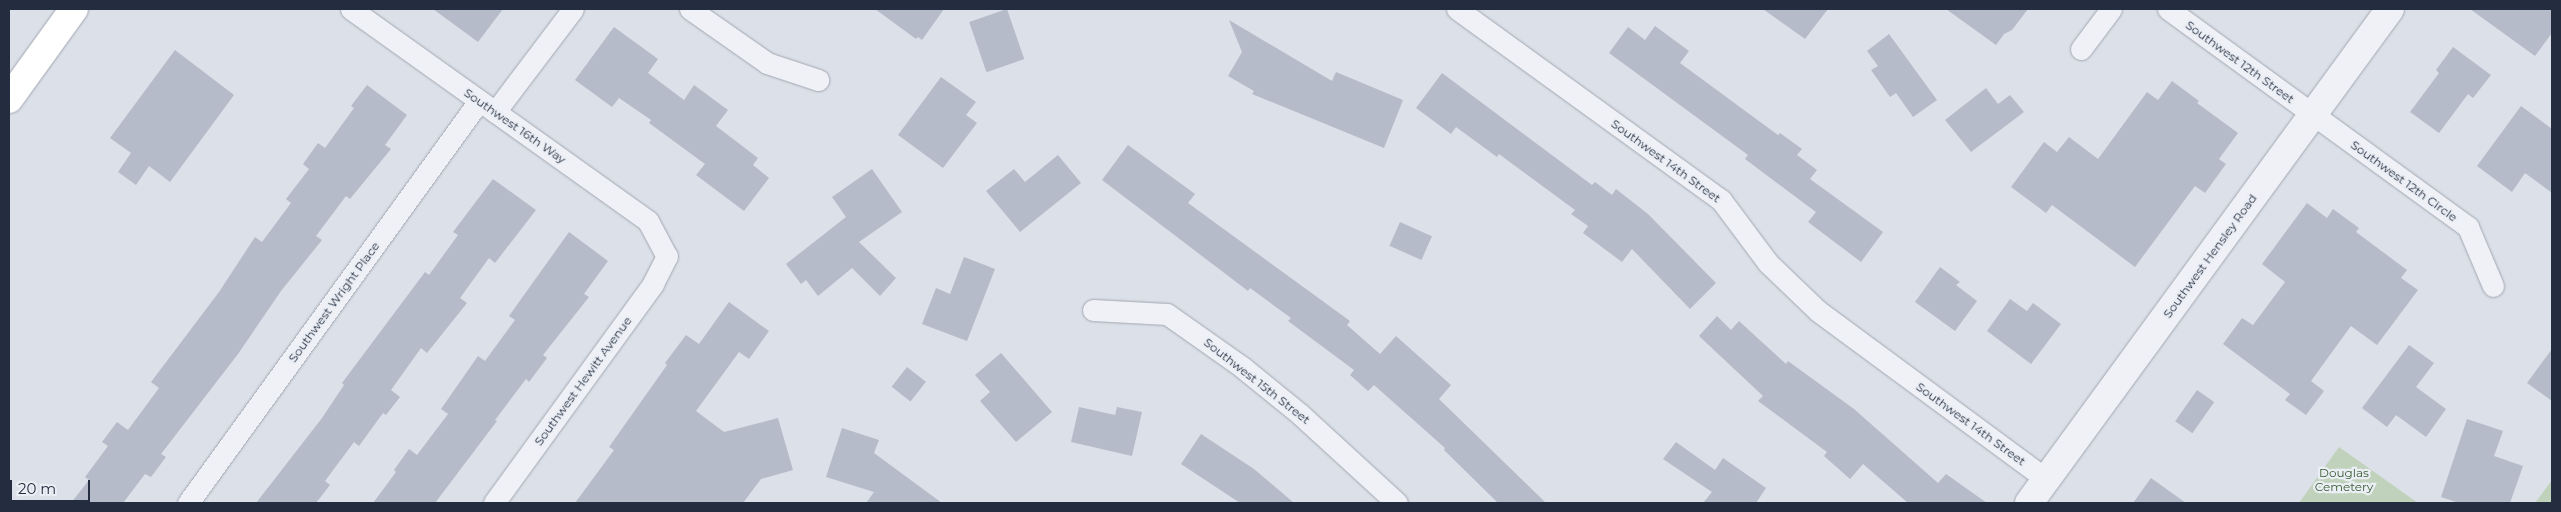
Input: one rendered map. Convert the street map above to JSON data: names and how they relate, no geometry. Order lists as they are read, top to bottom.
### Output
{
  "streets": {
    "street": [
      "Southwest 12th Street",
      "Southwest 16th Way",
      "Southwest 14th Street",
      "Southwest 12th Circle",
      "Southwest Hensley Road",
      "Southwest Wright Place",
      "Southwest Hewitt Avenue",
      "Southwest 15th Street"
    ]
  },
  "crossings": [
    ["Southwest 12th Street", "Southwest 12th Circle"],
    ["Southwest 12th Street", "Southwest Hensley Road"],
    ["Southwest 16th Way", "Southwest Wright Place"],
    ["Southwest 16th Way", "Southwest Hewitt Avenue"],
    ["Southwest 14th Street", "Southwest Hensley Road"],
    ["Southwest 12th Circle", "Southwest Hensley Road"]
  ],
  "parks": ["Douglas Cemetery"],
  "scale_bar": "20 m"
}
